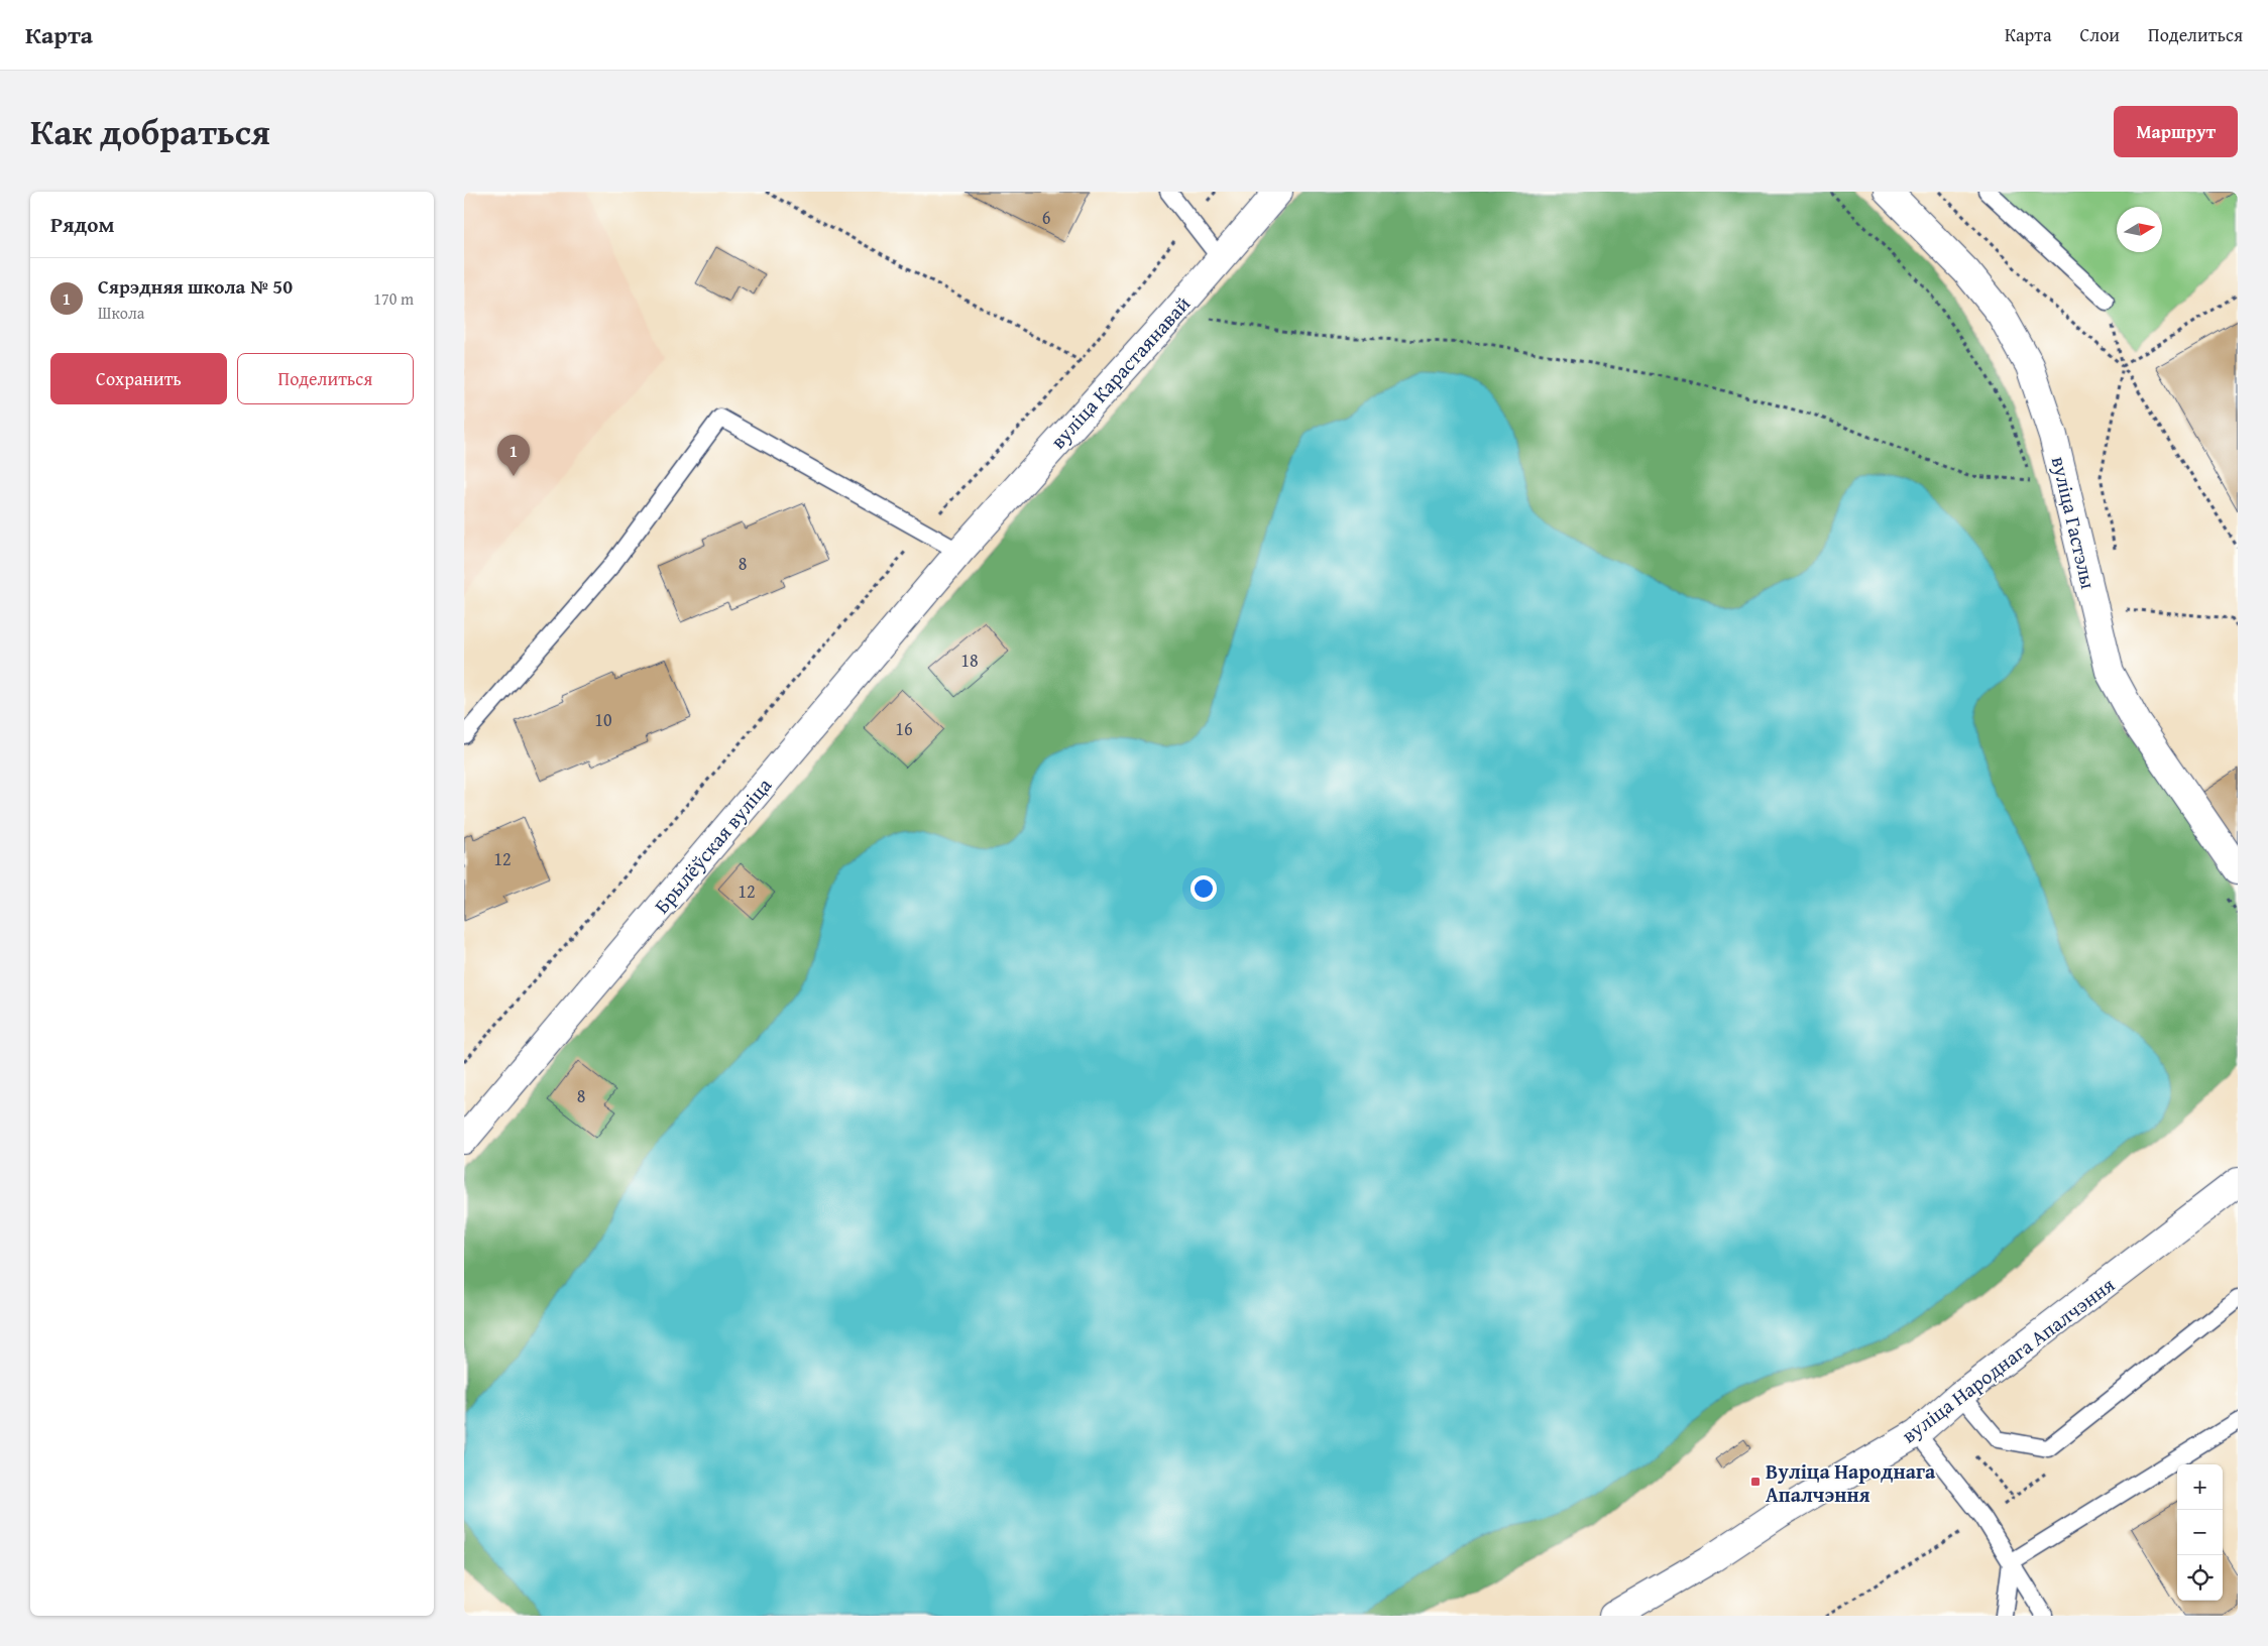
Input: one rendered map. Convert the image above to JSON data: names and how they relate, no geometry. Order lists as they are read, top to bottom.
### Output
{
  "streets": {
    "street": [
      "вуліца Карастаянавай",
      "вуліца Гастэлы",
      "Брылёўская вуліца",
      "вуліца Народнага Апалчэння"
    ]
  },
  "crossings": [
    ["вуліца Карастаянавай", "Брылёўская вуліца"]
  ],
  "places": {
    "transit": ["Вуліца Народнага Апалчэння"]
  },
  "house_numbers": [
    "6",
    "8",
    "18",
    "10",
    "16",
    "12",
    "12",
    "8"
  ],
  "north": "right",
  "page": {
    "header": "Карта",
    "nav": ["Карта", "Слои", "Поделиться"],
    "title": "Как добраться",
    "buttons": [
      "Маршрут",
      ["Сохранить", "Поделиться"]
    ],
    "heading": "Рядом",
    "list": [
      {
        "mark": "1",
        "name": "Сярэдняя школа № 50",
        "note": "Школа",
        "value": "170 m"
      }
    ],
    "pins": "1",
    "map_buttons": ["+", "−"]
  }
}
